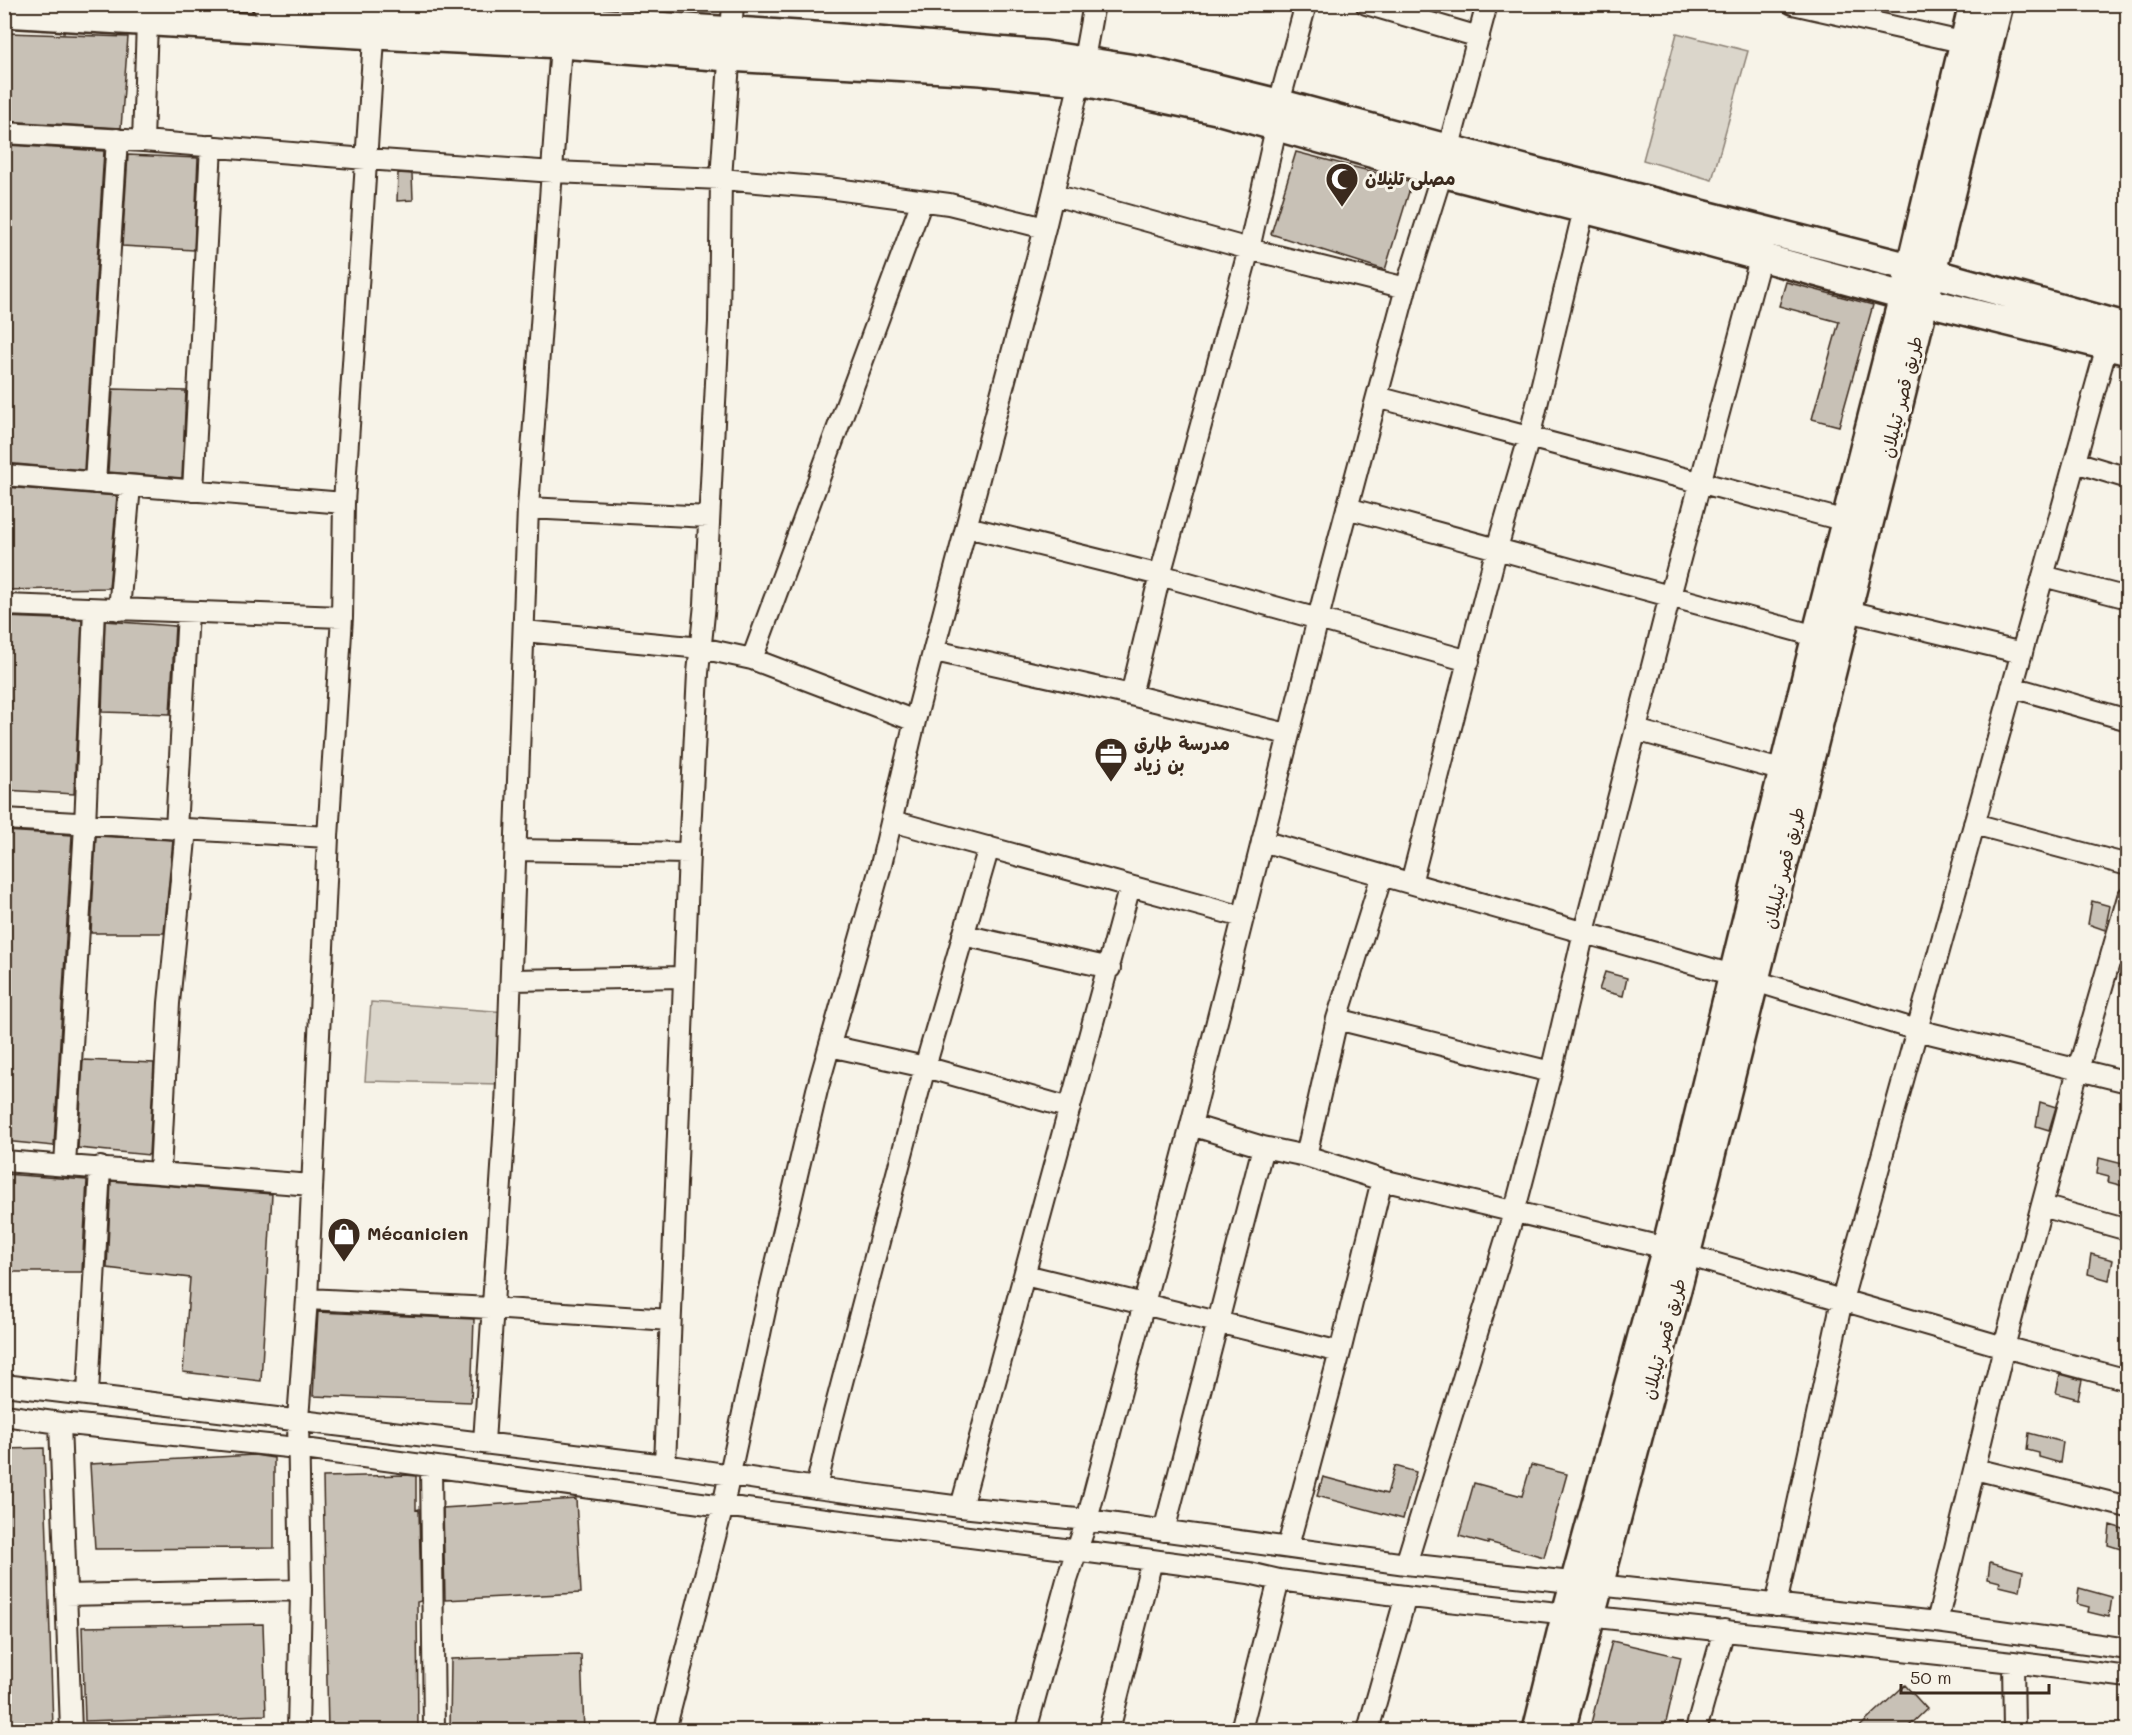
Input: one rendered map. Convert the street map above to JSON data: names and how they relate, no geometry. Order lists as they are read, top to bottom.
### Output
{
  "streets": {
    "main road": ["طريق قصر تيليلان"]
  },
  "places": {
    "mosque": ["مصلى تليلان"],
    "office": ["مدرسة طارق بن زياد"],
    "shop": ["Mécanicien"]
  },
  "scale_bar": "50 m"
}
